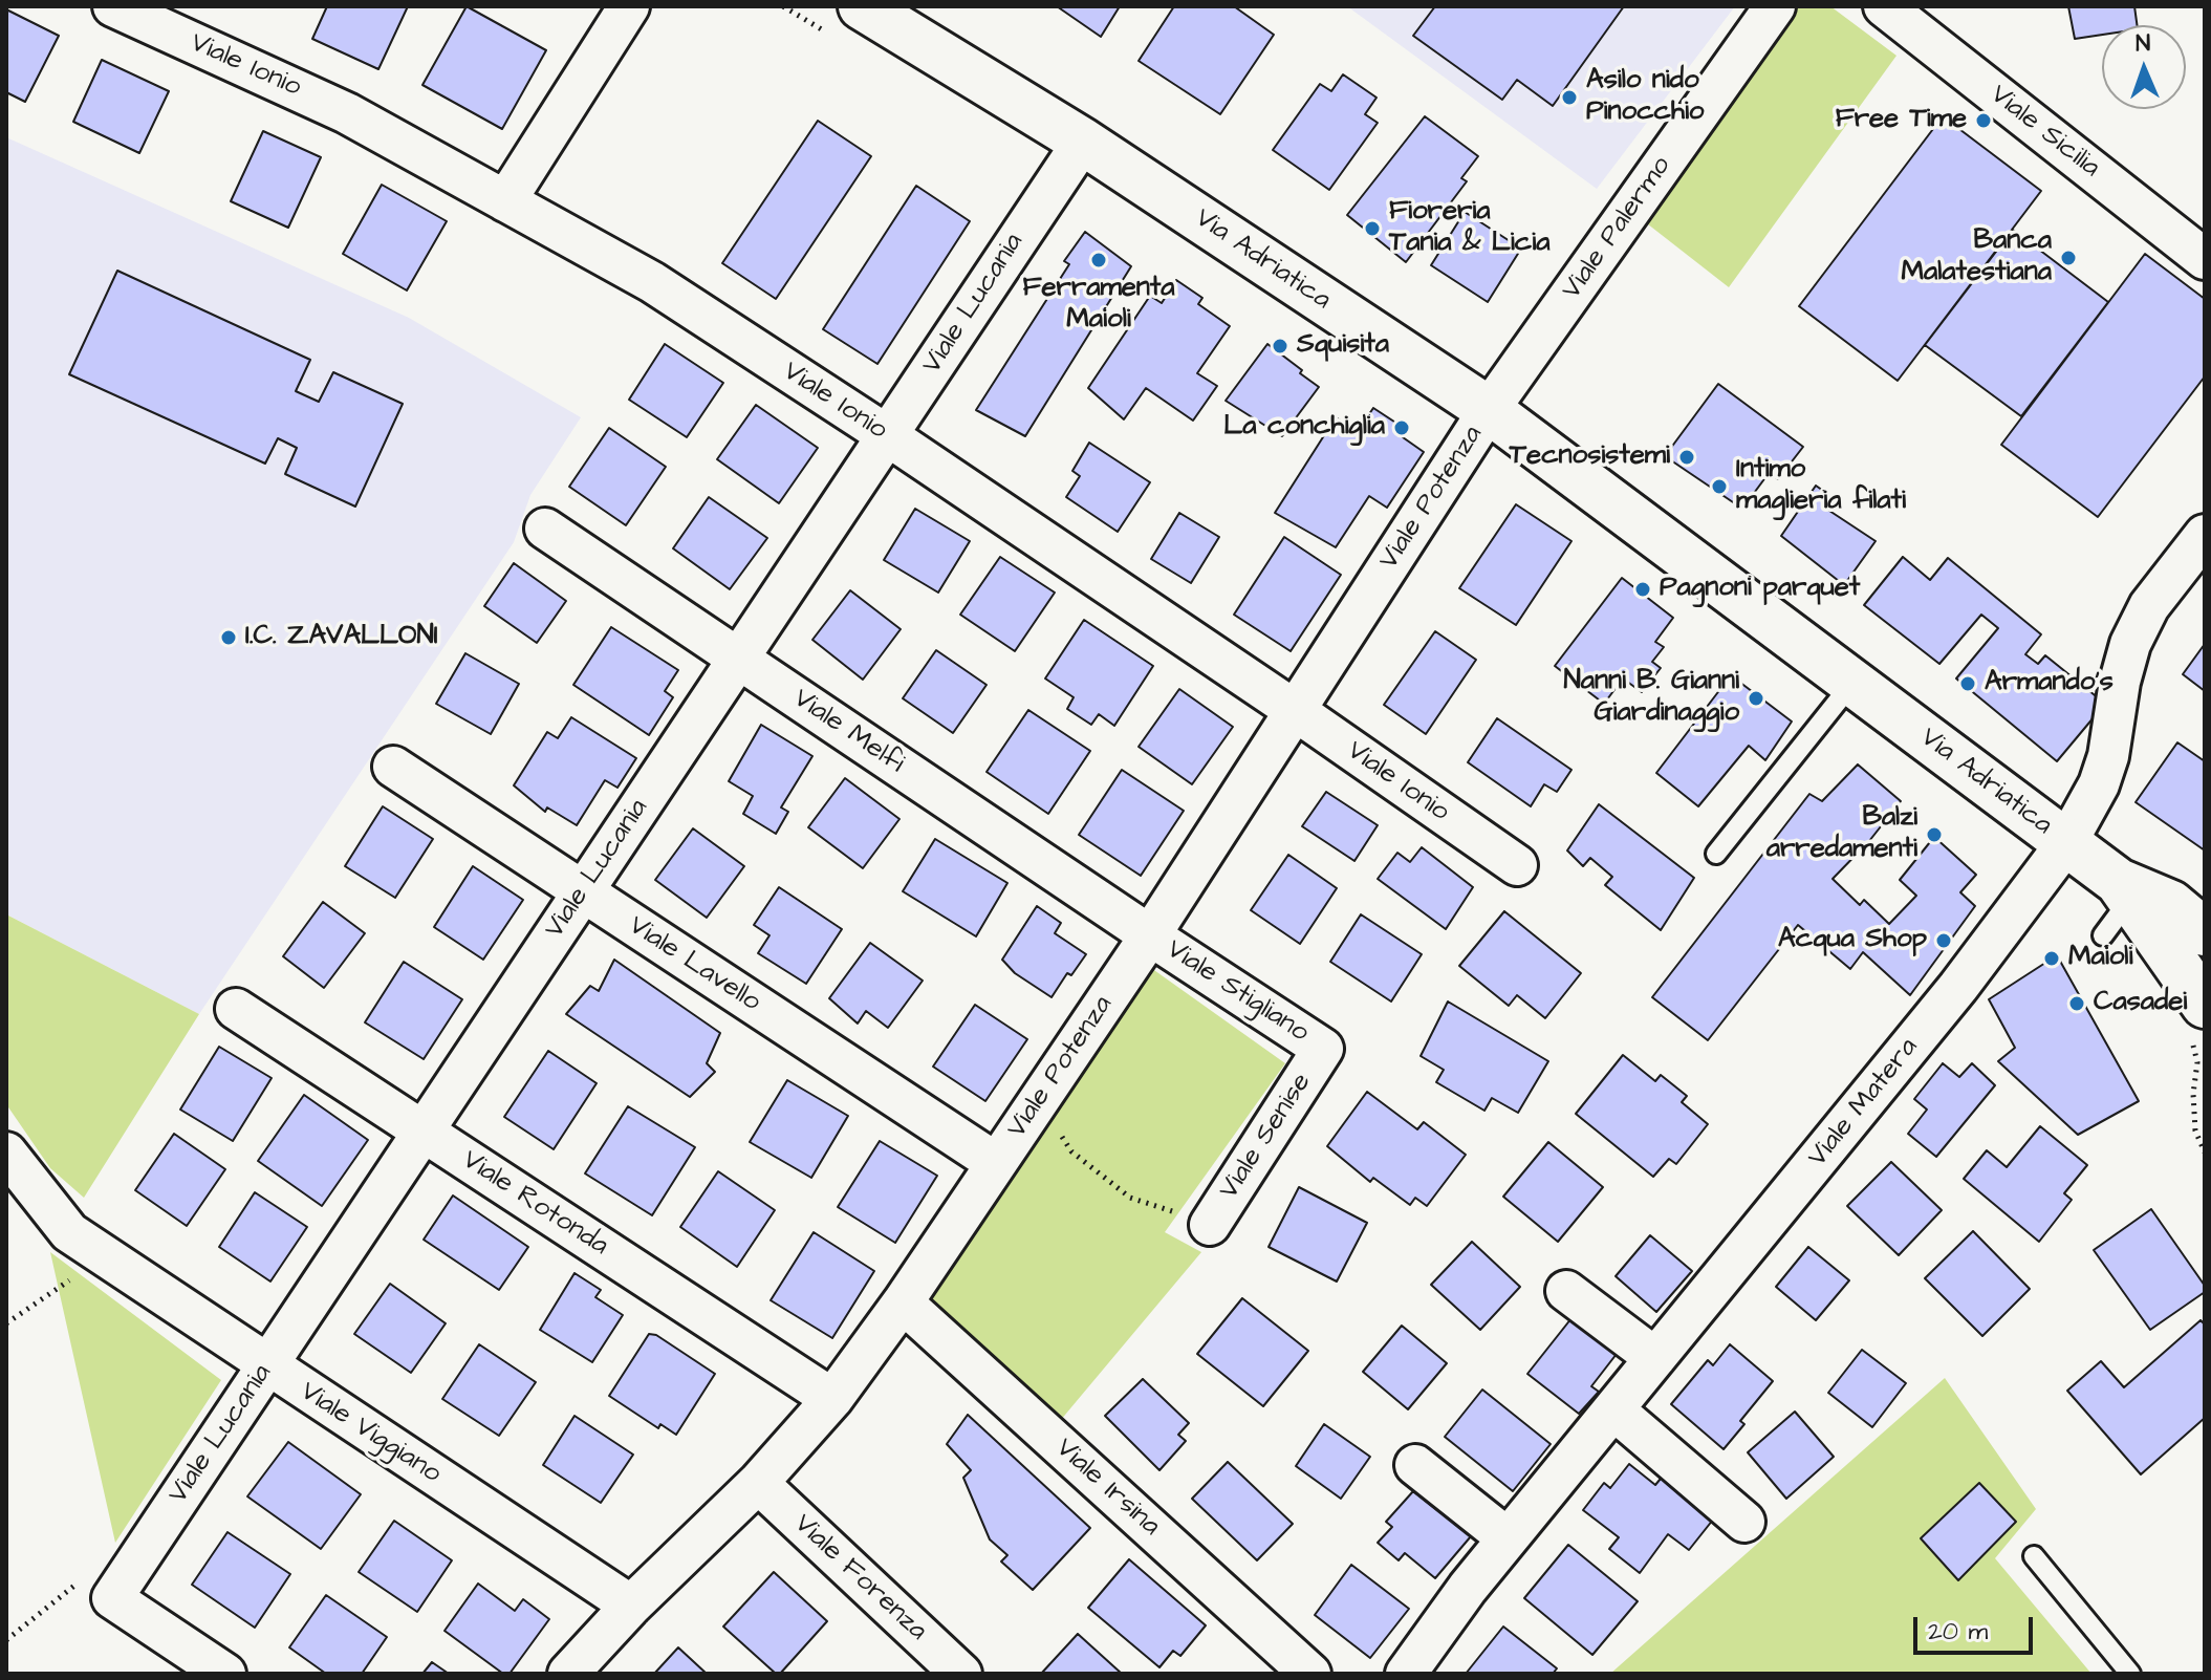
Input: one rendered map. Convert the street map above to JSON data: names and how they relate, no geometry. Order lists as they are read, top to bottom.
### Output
{
  "streets": {
    "main road": ["Via Adriatica"],
    "street": [
      "Viale Ionio",
      "Viale Sicilia",
      "Viale Palermo",
      "Viale Lucania",
      "Viale Potenza",
      "Viale Melfi",
      "Viale Lavello",
      "Viale Stigliano",
      "Viale Matera",
      "Viale Senise",
      "Viale Rotonda",
      "Viale Viggiano",
      "Viale Irsina",
      "Viale Forenza"
    ]
  },
  "crossings": [
    ["Viale Ionio", "Viale Lucania"],
    ["Viale Ionio", "Viale Potenza"],
    ["Viale Palermo", "Via Adriatica"],
    ["Viale Palermo", "Viale Potenza"],
    ["Via Adriatica", "Viale Lucania"],
    ["Via Adriatica", "Viale Potenza"],
    ["Via Adriatica", "Viale Matera"],
    ["Viale Lucania", "Viale Melfi"],
    ["Viale Lucania", "Viale Lavello"],
    ["Viale Lucania", "Viale Rotonda"],
    ["Viale Lucania", "Viale Viggiano"],
    ["Viale Potenza", "Viale Melfi"],
    ["Viale Potenza", "Viale Lavello"],
    ["Viale Potenza", "Viale Stigliano"],
    ["Viale Potenza", "Viale Rotonda"],
    ["Viale Potenza", "Viale Viggiano"],
    ["Viale Potenza", "Viale Irsina"],
    ["Viale Potenza", "Viale Forenza"],
    ["Viale Melfi", "Viale Stigliano"],
    ["Viale Stigliano", "Viale Senise"]
  ],
  "places": [
    "Asilo nido Pinocchio",
    "Free Time",
    "Fioreria Tania & Licia",
    "Banca Malatestiana",
    "Ferramenta Maioli",
    "Squisita",
    "La conchiglia",
    "Tecnosistemi",
    "Intimo maglieria filati",
    "Pagnoni parquet",
    "I.C. ZAVALLONI",
    "Armando's",
    "Nanni B. Gianni Giardinaggio",
    "Balzi arredamenti",
    "Acqua Shop",
    "Maioli",
    "Casadei"
  ],
  "scale_bar": "20 m",
  "north": "top"
}
